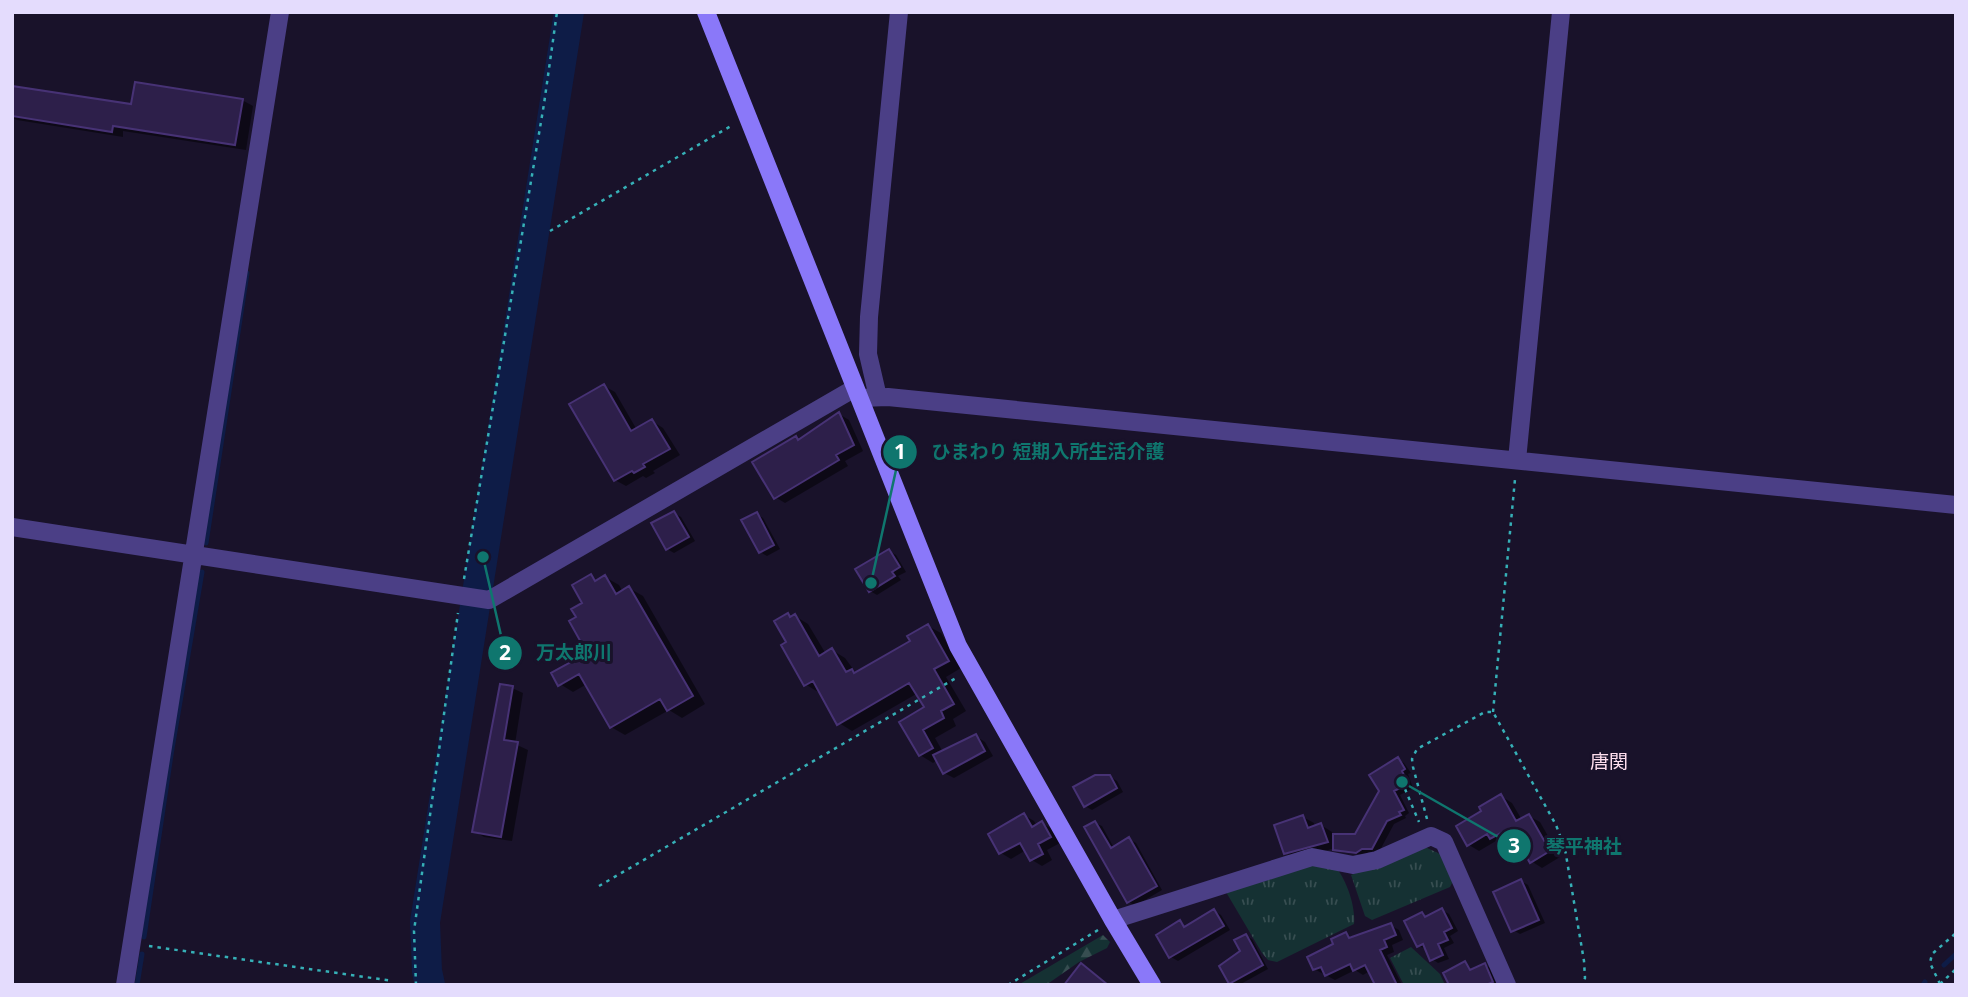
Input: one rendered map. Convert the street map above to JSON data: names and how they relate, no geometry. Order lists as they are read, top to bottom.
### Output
{
  "districts": ["唐関"],
  "places": ["万太郎川", "ひまわり 短期入所生活介護", "琴平神社"]
}
